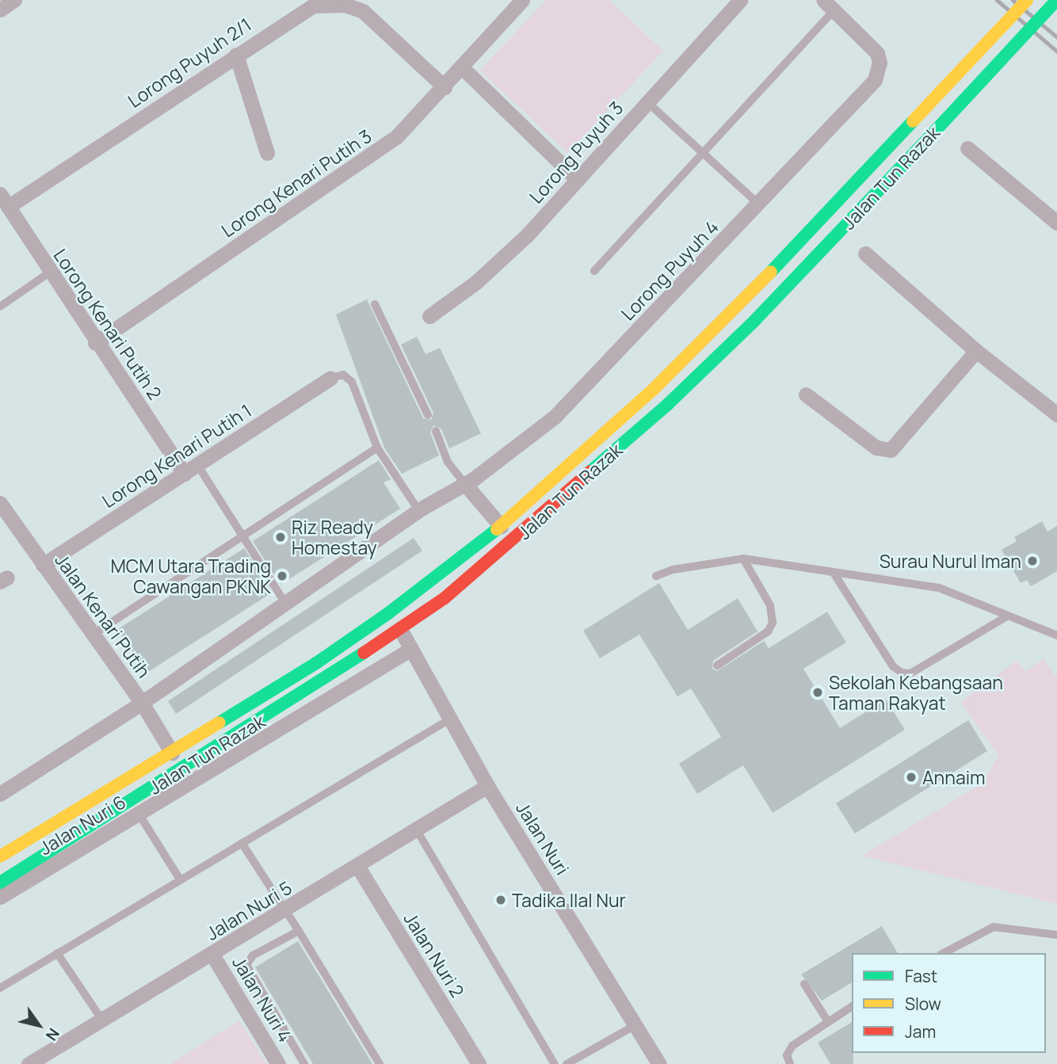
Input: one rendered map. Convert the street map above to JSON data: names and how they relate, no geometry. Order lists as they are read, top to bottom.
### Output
{
  "streets": {
    "main road": ["Jalan Tun Razak"],
    "street": [
      "Lorong Puyuh 2/1",
      "Lorong Puyuh 3",
      "Lorong Kenari Putih 3",
      "Lorong Puyuh 4",
      "Lorong Kenari Putih 2",
      "Lorong Kenari Putih 1",
      "Jalan Kenari Putih",
      "Jalan Nuri 6",
      "Jalan Nuri",
      "Jalan Nuri 5",
      "Jalan Nuri 2",
      "Jalan Nuri 4"
    ]
  },
  "crossings": [
    ["Lorong Puyuh 2/1", "Lorong Kenari Putih 3"],
    ["Lorong Puyuh 2/1", "Lorong Kenari Putih 2"],
    ["Jalan Tun Razak", "Jalan Kenari Putih"],
    ["Jalan Tun Razak", "Jalan Nuri"],
    ["Lorong Kenari Putih 3", "Lorong Kenari Putih 2"],
    ["Lorong Puyuh 4", "Jalan Kenari Putih"],
    ["Lorong Kenari Putih 2", "Lorong Kenari Putih 1"],
    ["Lorong Kenari Putih 1", "Jalan Kenari Putih"],
    ["Jalan Nuri 6", "Jalan Nuri"],
    ["Jalan Nuri", "Jalan Nuri 5"],
    ["Jalan Nuri 5", "Jalan Nuri 2"],
    ["Jalan Nuri 5", "Jalan Nuri 4"]
  ],
  "places": [
    "Riz Ready Homestay",
    "Surau Nurul Iman",
    "MCM Utara Trading Cawangan PKNK",
    "Sekolah Kebangsaan Taman Rakyat",
    "Annaim",
    "Tadika Ilal Nur"
  ],
  "legend": ["Fast", "Slow", "Jam"],
  "north": "bottom right"
}
